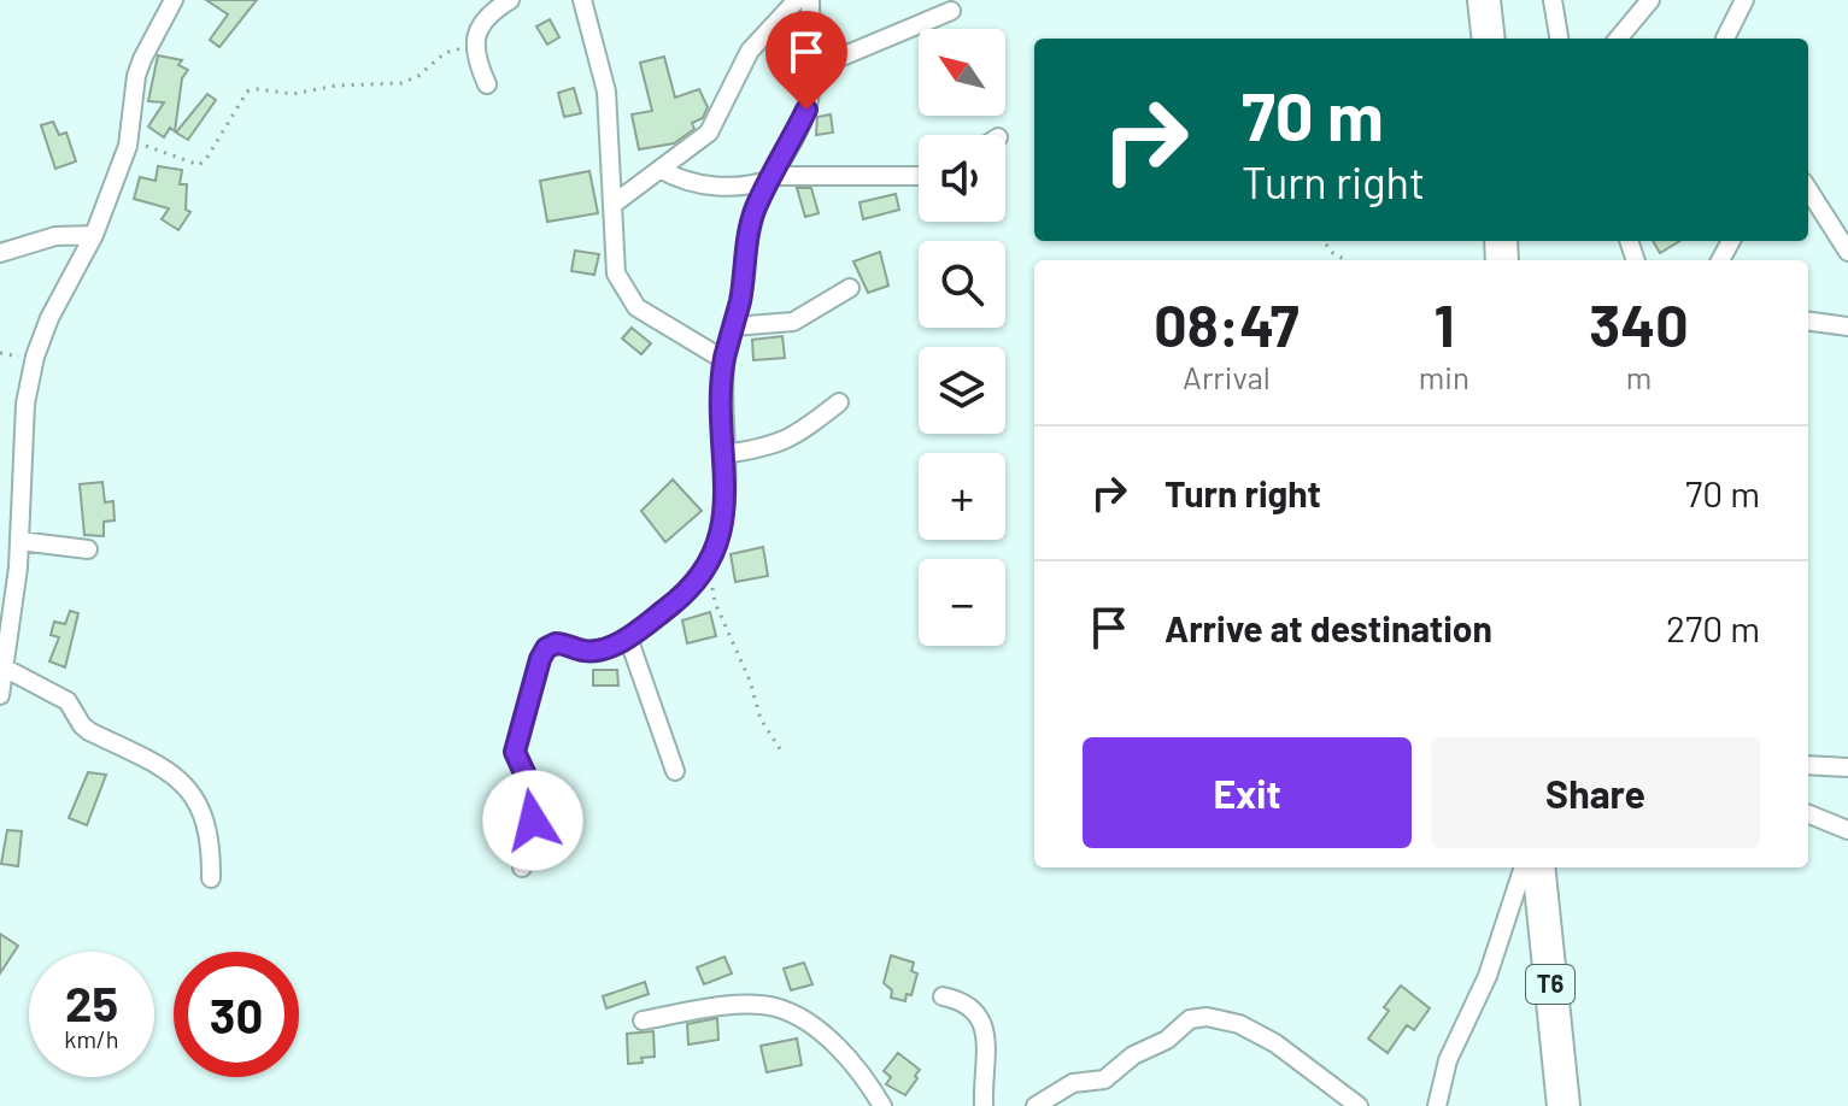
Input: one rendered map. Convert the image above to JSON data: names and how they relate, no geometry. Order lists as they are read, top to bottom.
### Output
{
  "streets": {
    "highway": ["T6"]
  },
  "north": "top left",
  "page": {
    "map_buttons": ["+", "−"],
    "turn": ["70 m", "Turn right"],
    "eta": [
      "08:47",
      "Arrival",
      "1",
      "min",
      "340",
      "m"
    ],
    "list": [
      {
        "name": "Turn right",
        "value": "70 m"
      },
      {
        "name": "Arrive at destination",
        "value": "270 m"
      }
    ],
    "buttons": ["Exit", "Share"],
    "speed": "25 km/h",
    "limit": "30"
  }
}
